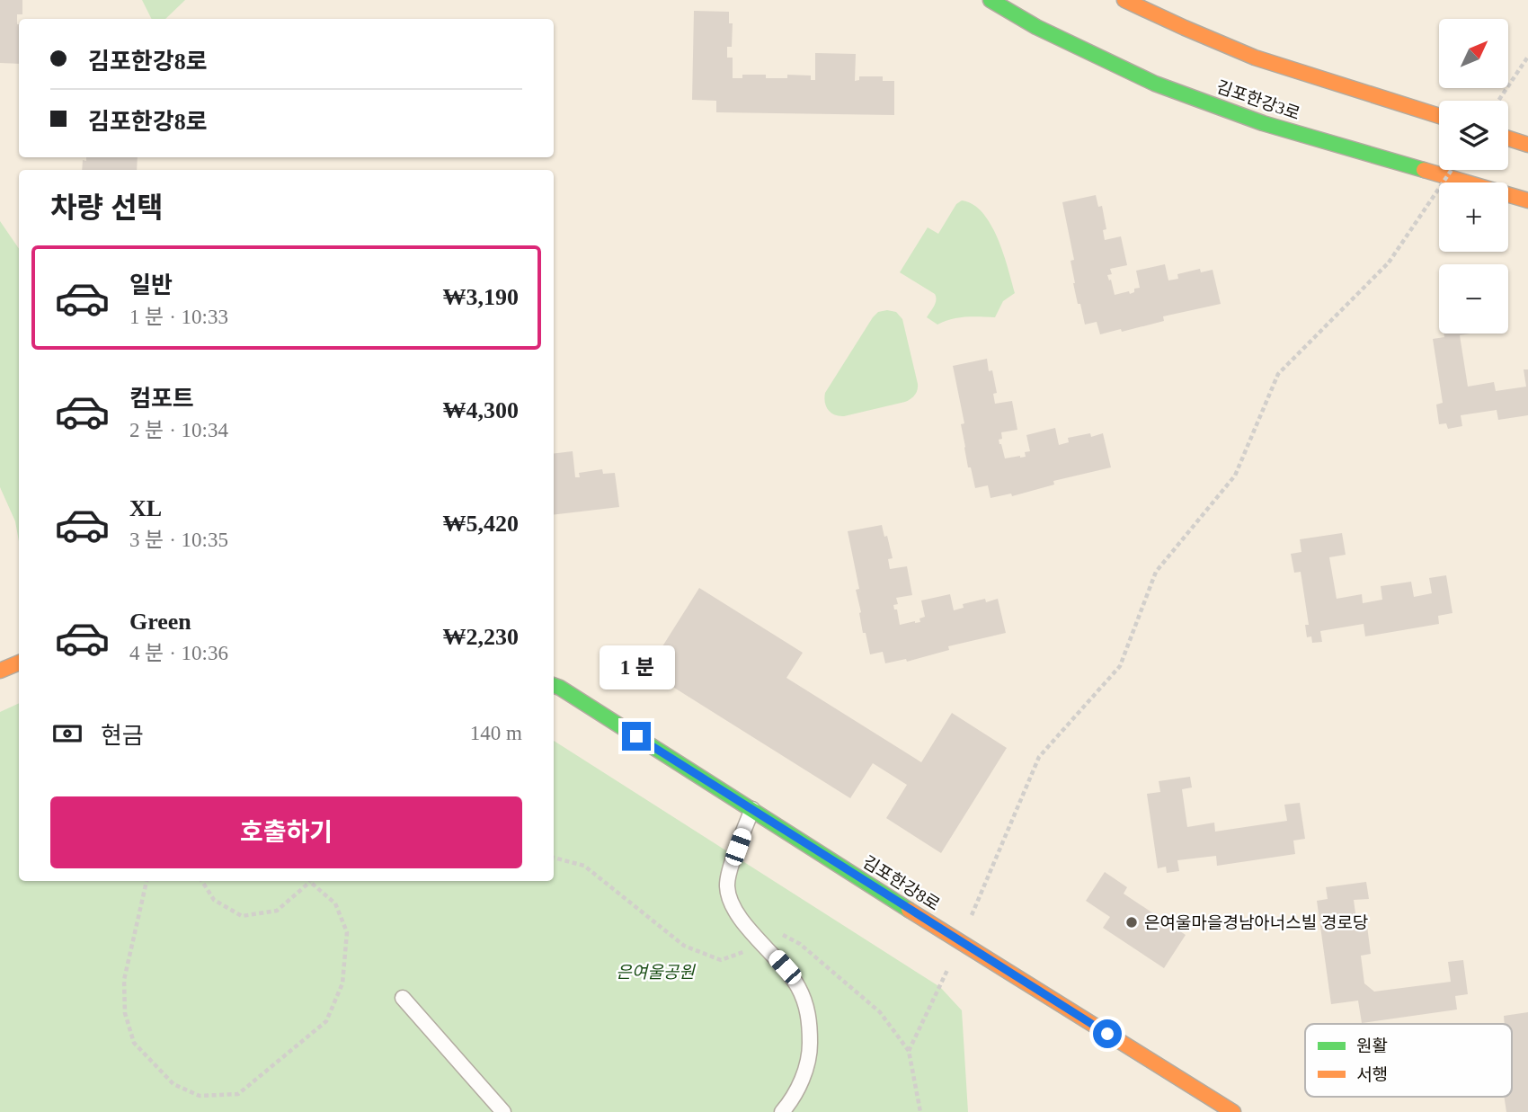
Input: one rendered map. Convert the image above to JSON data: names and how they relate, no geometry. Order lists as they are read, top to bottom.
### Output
{
  "streets": {
    "street": ["김포한강3로", "김포한강8로"]
  },
  "parks": ["은여울공원"],
  "places": ["은여울마을경남아너스빌 경로당"],
  "legend": ["원활", "서행"],
  "north": "top right",
  "page": {
    "map_buttons": ["+", "−"],
    "banner": ["김포한강8로", "김포한강8로"],
    "heading": "차량 선택",
    "list": [
      {
        "name": "일반",
        "note": "1 분 · 10:33",
        "value": "₩3,190"
      },
      {
        "name": "컴포트",
        "note": "2 분 · 10:34",
        "value": "₩4,300"
      },
      {
        "name": "XL",
        "note": "3 분 · 10:35",
        "value": "₩5,420"
      },
      {
        "name": "Green",
        "note": "4 분 · 10:36",
        "value": "₩2,230"
      }
    ],
    "bubble": "1 분",
    "pay": ["현금", "140 m"],
    "buttons": "호출하기"
  }
}
